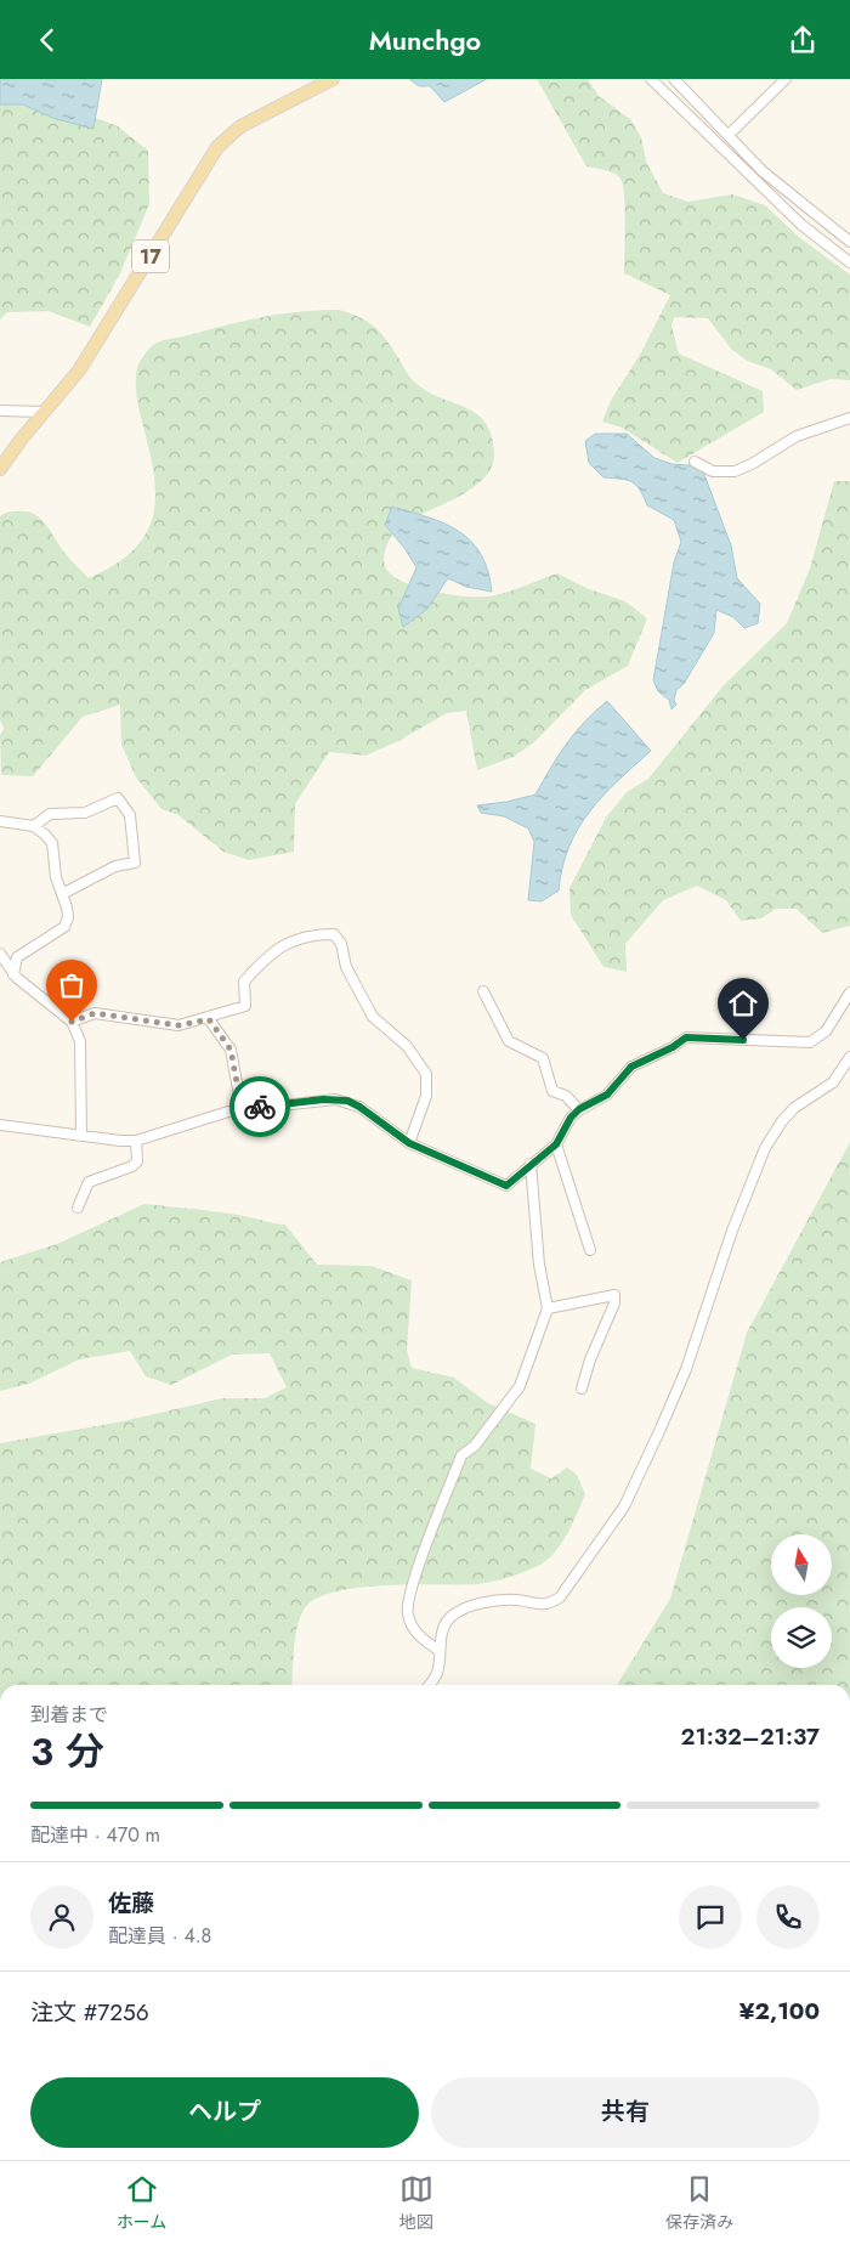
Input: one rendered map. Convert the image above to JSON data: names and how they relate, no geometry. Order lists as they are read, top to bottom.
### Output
{
  "streets": {
    "main road": ["17"]
  },
  "north": "top",
  "page": {
    "header": "Munchgo",
    "heading": ["3 分", "到着まで", "21:32–21:37"],
    "panel": [
      "佐藤",
      "配達員 · 4.8",
      "注文 #7256",
      "¥2,100"
    ],
    "bar": "配達中 · 470 m",
    "buttons": ["ヘルプ", "共有"],
    "tabs": ["ホーム", "地図", "保存済み"]
  }
}
